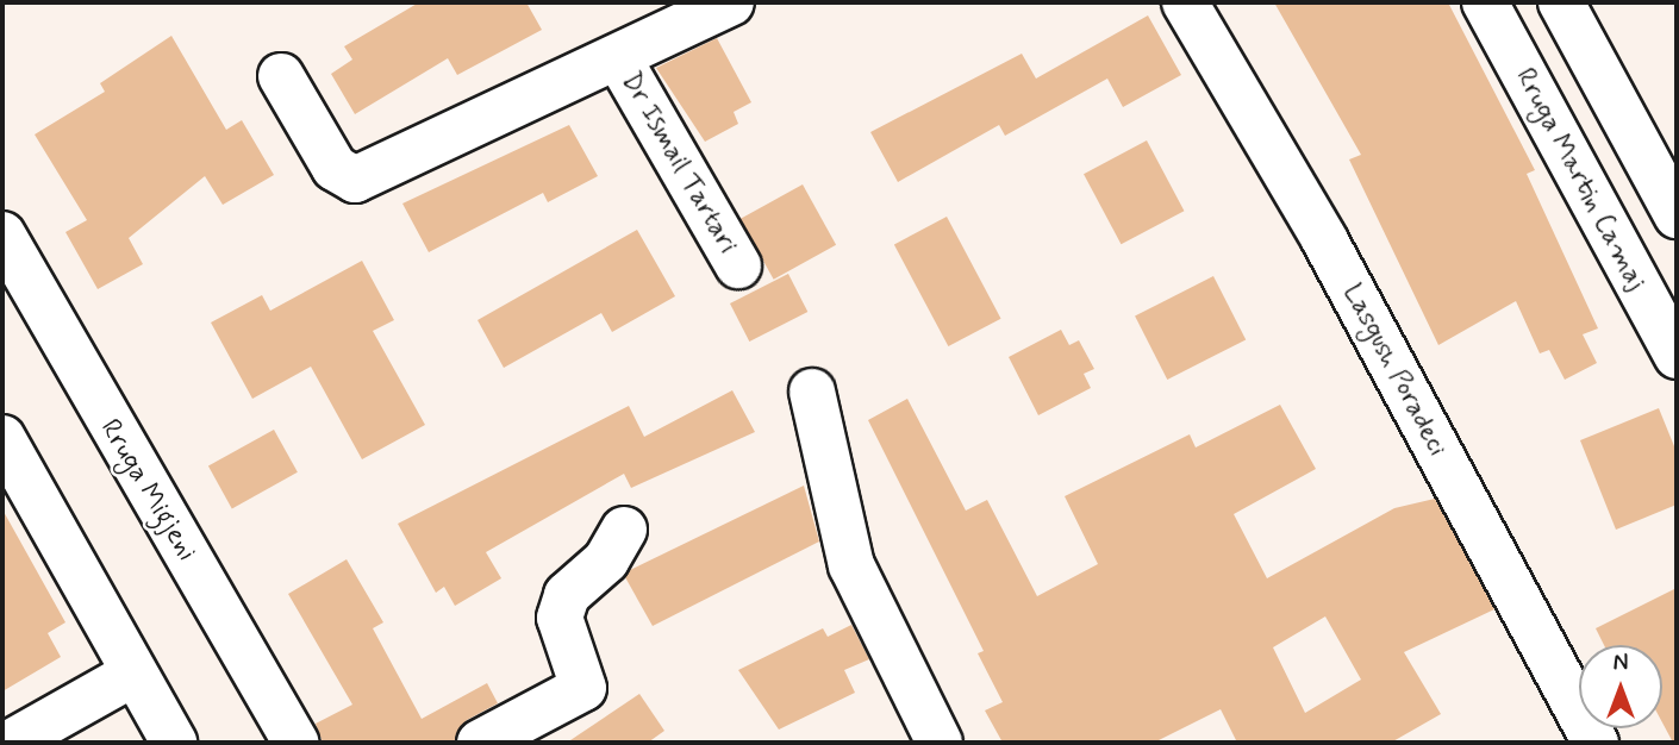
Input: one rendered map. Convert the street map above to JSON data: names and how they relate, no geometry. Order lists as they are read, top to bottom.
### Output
{
  "streets": {
    "main road": [
      "Dr Ismail Tartari",
      "Rruga Martin Camaj",
      "Lasgush Poradeci",
      "Rruga Migjeni"
    ]
  },
  "north": "top"
}
